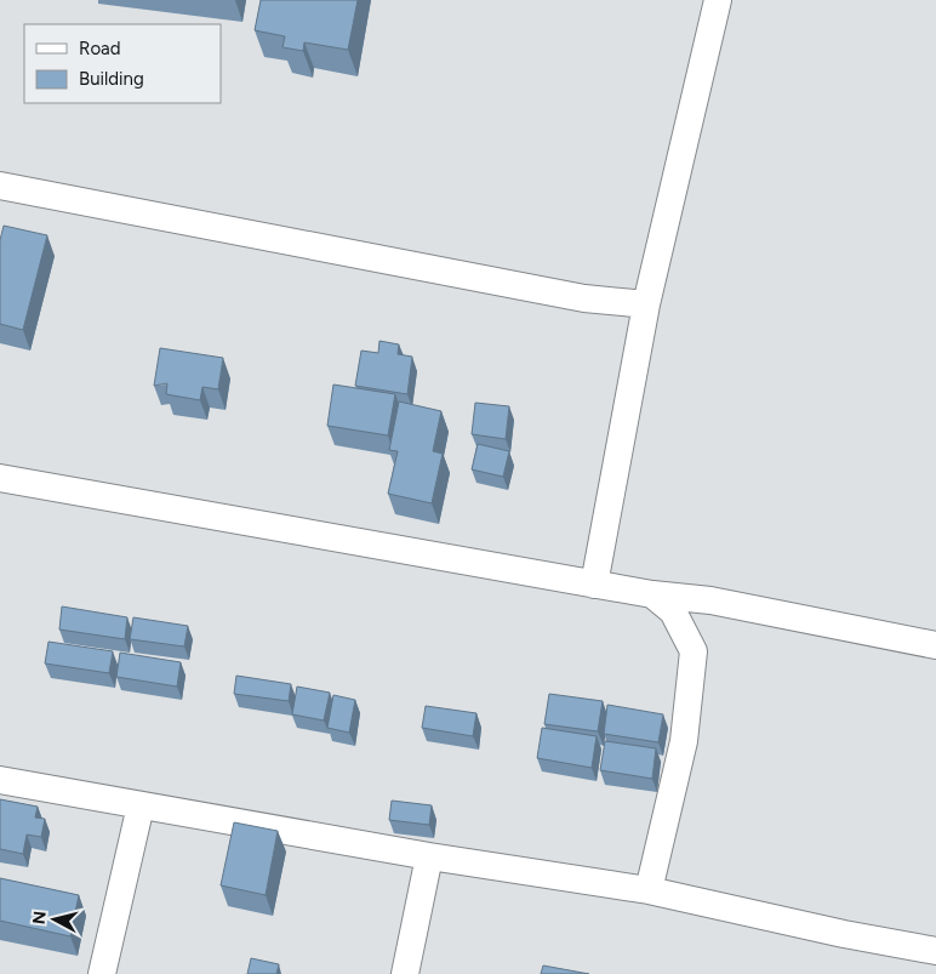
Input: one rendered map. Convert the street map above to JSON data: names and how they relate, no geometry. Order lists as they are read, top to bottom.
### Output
{
  "legend": ["Road", "Building"],
  "north": "left"
}
